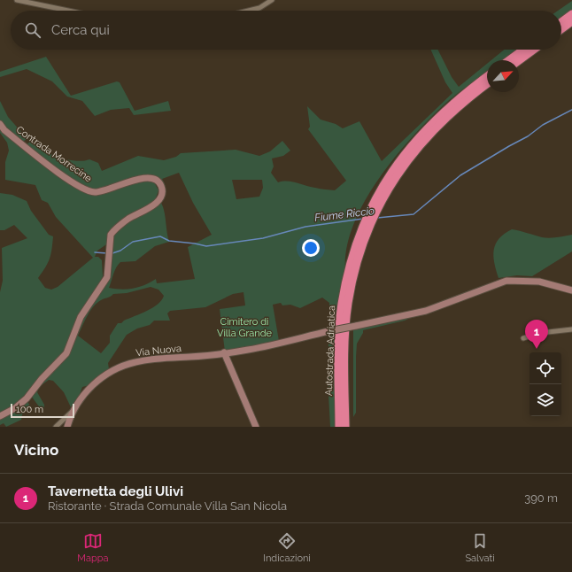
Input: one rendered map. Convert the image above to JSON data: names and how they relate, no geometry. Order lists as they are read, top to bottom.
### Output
{
  "streets": {
    "highway": ["Autostrada Adriatica"],
    "street": ["Contrada Morrecine", "Via Nuova"]
  },
  "water": ["Fiume Riccio"],
  "parks": ["Cimitero di Villa Grande"],
  "scale_bar": "100 m",
  "north": "top right",
  "page": {
    "search": "Cerca qui",
    "pins": "1",
    "scale": "100 m",
    "heading": "Vicino",
    "list": [
      {
        "mark": "1",
        "name": "Tavernetta degli Ulivi",
        "note": "Ristorante · Strada Comunale Villa San Nicola",
        "value": "390 m"
      }
    ],
    "nav": ["Mappa", "Indicazioni", "Salvati"]
  }
}
